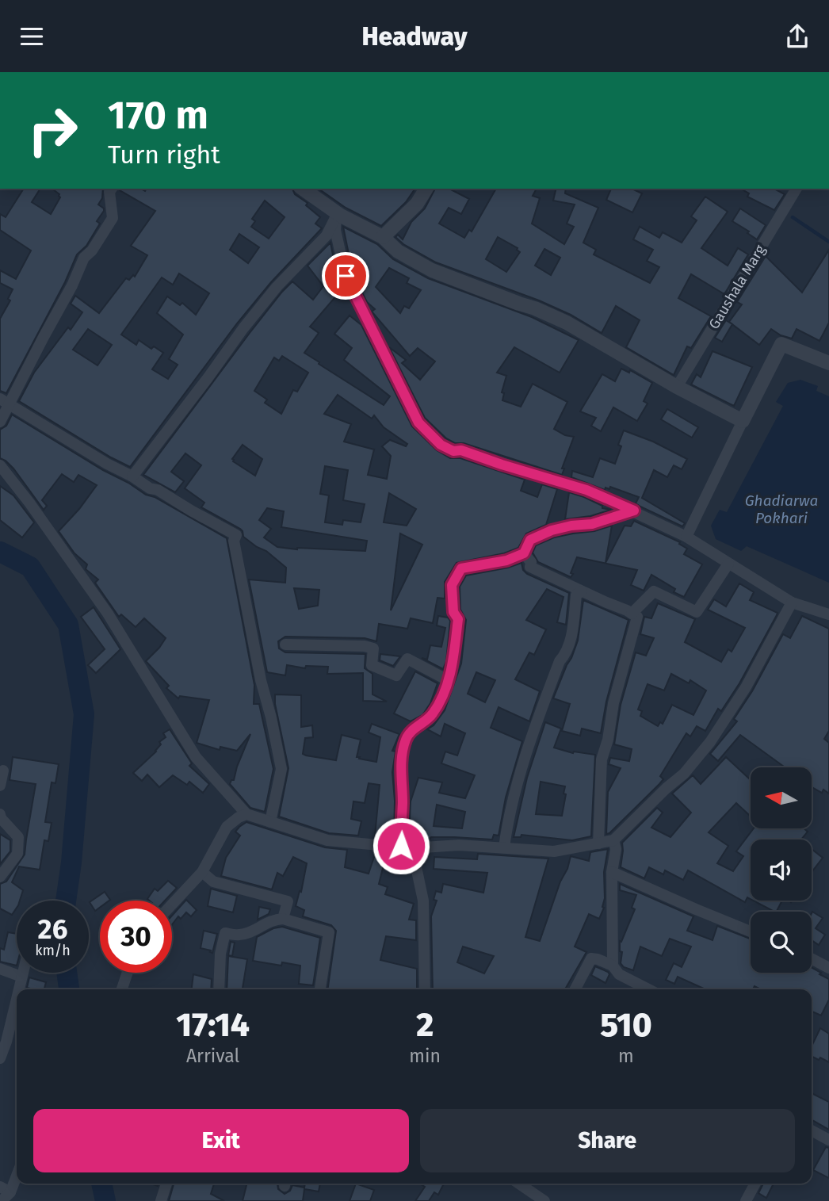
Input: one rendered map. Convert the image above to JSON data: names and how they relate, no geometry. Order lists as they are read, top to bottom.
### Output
{
  "streets": {
    "street": ["Gaushala Marg"]
  },
  "water": ["Ghadiarwa Pokhari"],
  "north": "left",
  "page": {
    "header": "Headway",
    "turn": ["170 m", "Turn right"],
    "speed": "26 km/h",
    "limit": "30",
    "eta": [
      "17:14",
      "Arrival",
      "2",
      "min",
      "510",
      "m"
    ],
    "buttons": ["Exit", "Share"]
  }
}
